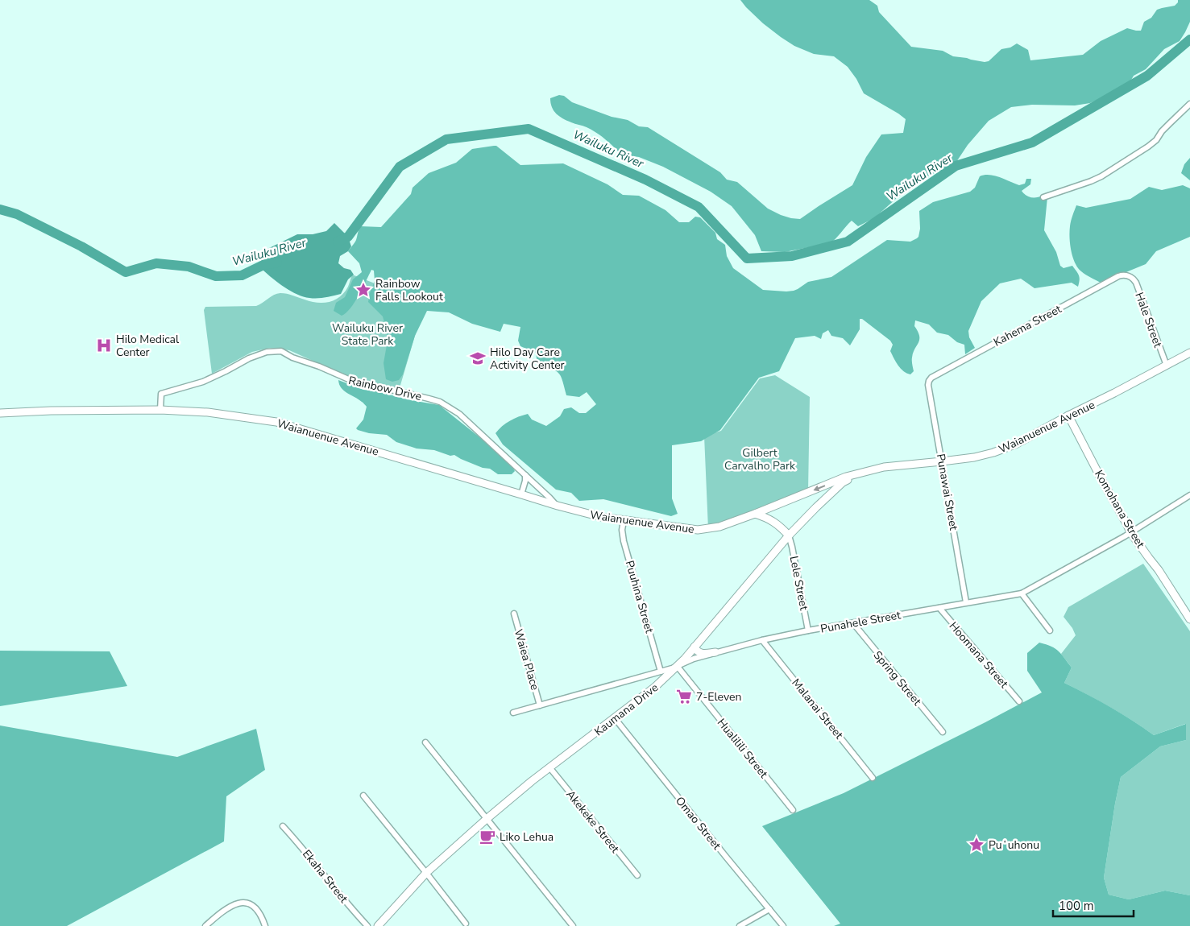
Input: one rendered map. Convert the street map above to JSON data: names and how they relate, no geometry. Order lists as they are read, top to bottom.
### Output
{
  "streets": {
    "street": [
      "Hale Street",
      "Kahema Street",
      "Rainbow Drive",
      "Waianuenue Avenue",
      "Punawai Street",
      "Komohana Street",
      "Lele Street",
      "Puuhina Street",
      "Punahele Street",
      "Hoomana Street",
      "Waiea Place",
      "Spring Street",
      "Malanai Street",
      "Kaumana Drive",
      "Hualilili Street",
      "Akekeke Street",
      "Omao Street",
      "Ekaha Street"
    ]
  },
  "crossings": [
    ["Hale Street", "Kahema Street"],
    ["Hale Street", "Waianuenue Avenue"],
    ["Kahema Street", "Punawai Street"],
    ["Rainbow Drive", "Waianuenue Avenue"],
    ["Waianuenue Avenue", "Punawai Street"],
    ["Waianuenue Avenue", "Komohana Street"],
    ["Waianuenue Avenue", "Puuhina Street"],
    ["Waianuenue Avenue", "Kaumana Drive"],
    ["Punawai Street", "Punahele Street"],
    ["Komohana Street", "Punahele Street"],
    ["Lele Street", "Punahele Street"],
    ["Lele Street", "Kaumana Drive"],
    ["Puuhina Street", "Punahele Street"],
    ["Punahele Street", "Hoomana Street"],
    ["Punahele Street", "Waiea Place"],
    ["Punahele Street", "Spring Street"],
    ["Punahele Street", "Malanai Street"],
    ["Punahele Street", "Kaumana Drive"],
    ["Punahele Street", "Hualilili Street"],
    ["Kaumana Drive", "Hualilili Street"],
    ["Kaumana Drive", "Akekeke Street"],
    ["Kaumana Drive", "Omao Street"]
  ],
  "water": ["Wailuku River"],
  "parks": ["Wailuku River State Park", "Gilbert Carvalho Park"],
  "places": {
    "place": ["Rainbow Falls Lookout", "Puʻuhonu"],
    "hospital": ["Hilo Medical Center"],
    "school or university": ["Hilo Day Care Activity Center"],
    "supermarket": ["7-Eleven"],
    "cafe": ["Liko Lehua"]
  },
  "scale_bar": "100 m"
}
